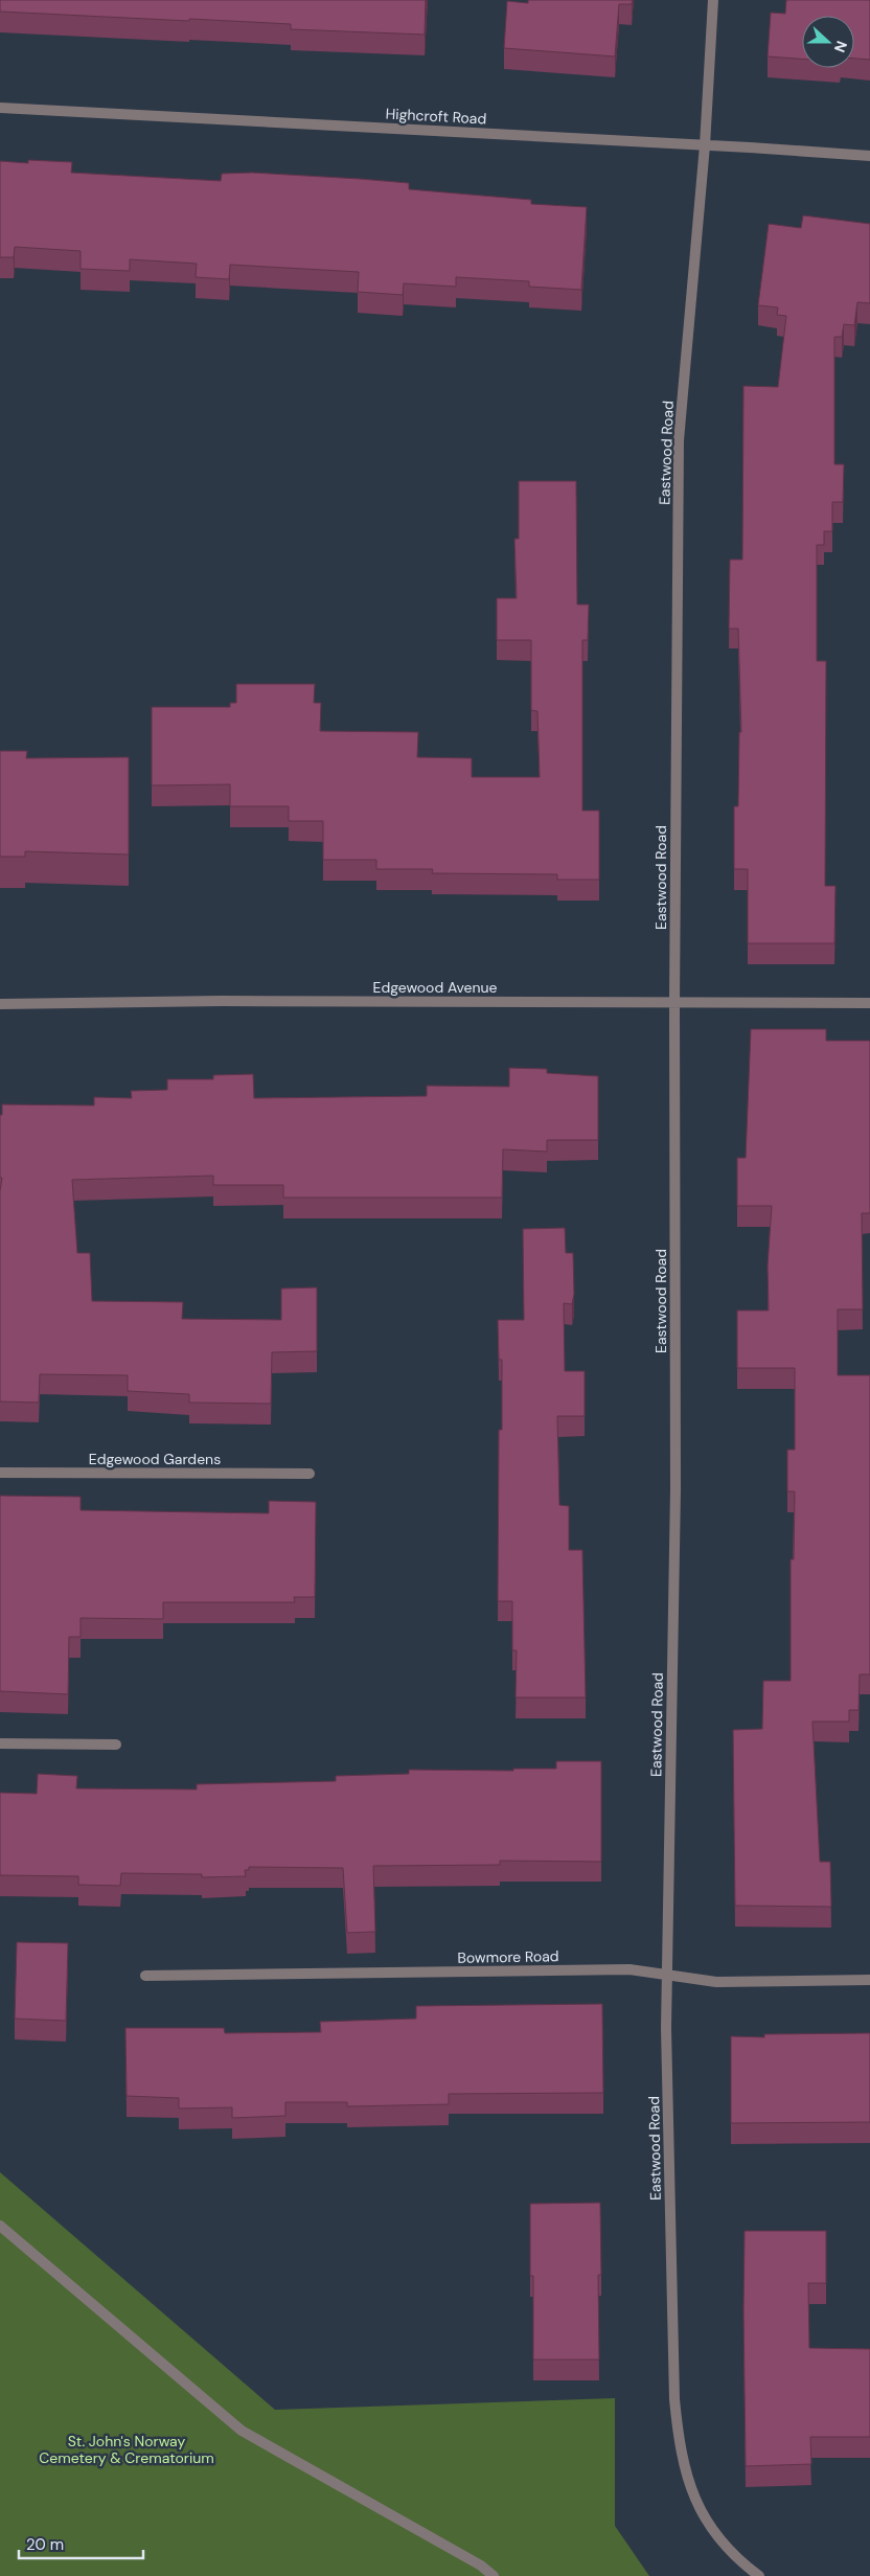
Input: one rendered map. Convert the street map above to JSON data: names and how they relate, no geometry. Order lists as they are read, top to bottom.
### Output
{
  "streets": {
    "street": [
      "Highcroft Road",
      "Eastwood Road",
      "Edgewood Avenue",
      "Edgewood Gardens",
      "Bowmore Road"
    ]
  },
  "crossings": [
    ["Highcroft Road", "Eastwood Road"],
    ["Eastwood Road", "Edgewood Avenue"],
    ["Eastwood Road", "Bowmore Road"]
  ],
  "parks": ["St. John's Norway Cemetery & Crematorium"],
  "scale_bar": "20 m",
  "north": "right"
}
